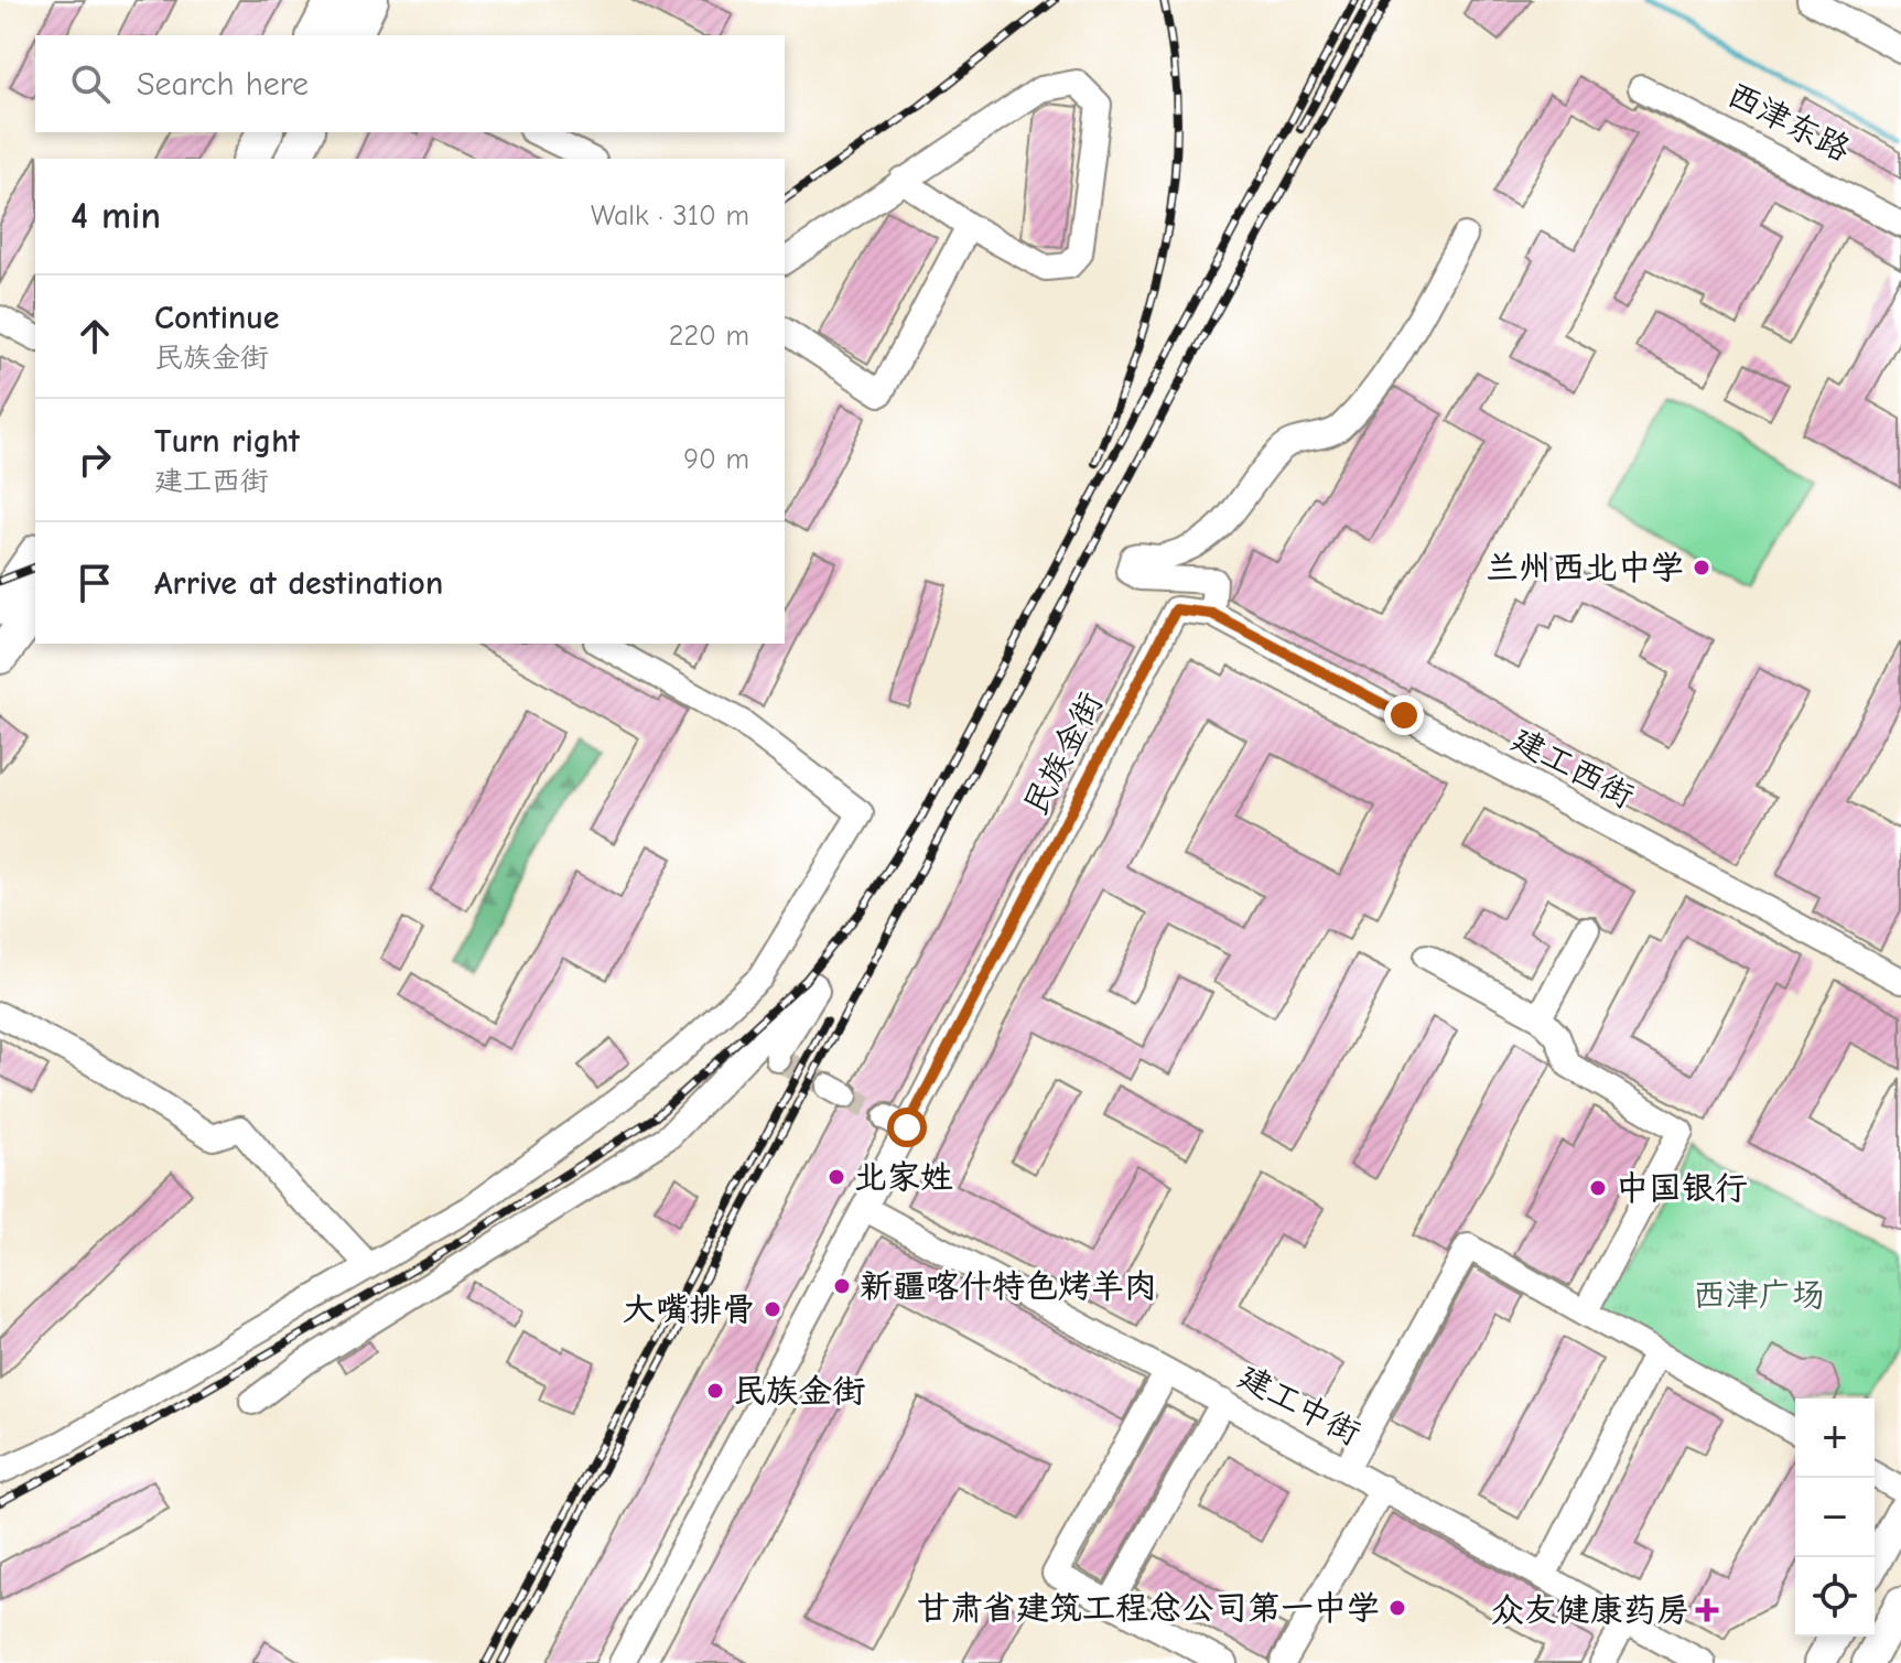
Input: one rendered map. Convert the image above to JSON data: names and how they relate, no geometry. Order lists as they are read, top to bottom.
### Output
{
  "streets": {
    "street": [
      "西津东路",
      "民族金街",
      "建工西街",
      "建工中街"
    ]
  },
  "crossings": [
    ["民族金街", "建工西街"],
    ["民族金街", "建工中街"]
  ],
  "parks": ["西津广场"],
  "places": {
    "other": [
      "兰州西北中学",
      "北家姓",
      "中国银行",
      "新疆喀什特色烤羊肉",
      "大嘴排骨",
      "民族金街",
      "甘肃省建筑工程总公司第一中学"
    ],
    "health": ["众友健康药房"]
  },
  "page": {
    "search": "Search here",
    "heading": ["4 min", "Walk · 310 m"],
    "list": [
      ["Continue", "民族金街", "220 m"],
      ["Turn right", "建工西街", "90 m"],
      "Arrive at destination"
    ],
    "map_buttons": ["+", "−"]
  }
}
